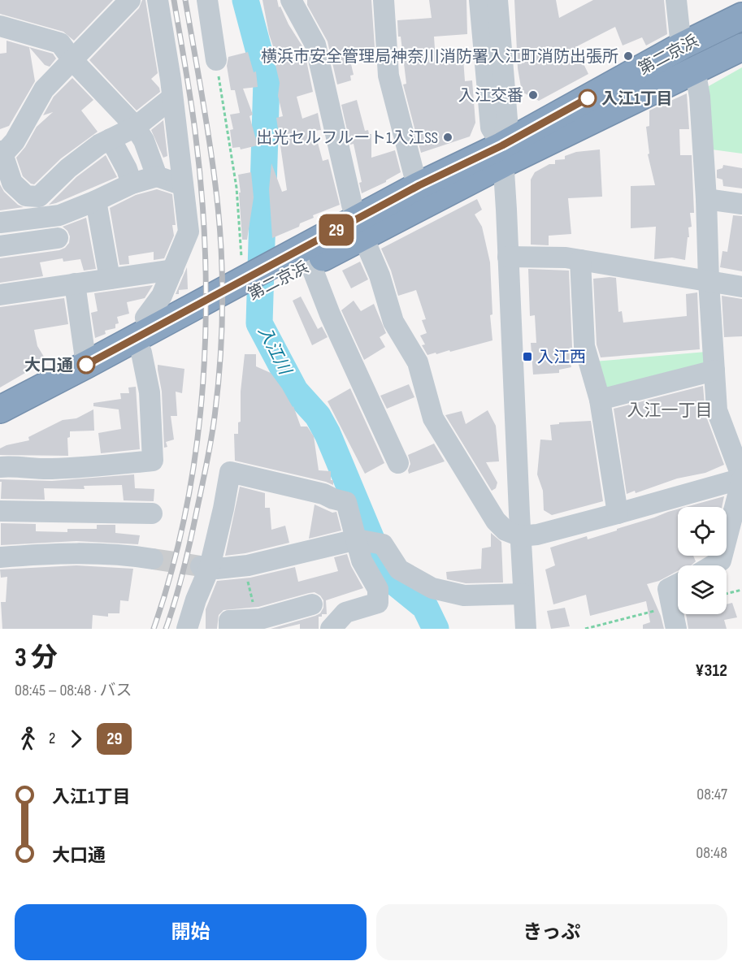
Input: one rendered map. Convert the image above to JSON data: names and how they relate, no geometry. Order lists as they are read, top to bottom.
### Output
{
  "streets": {
    "highway": ["第二京浜"]
  },
  "districts": ["入江一丁目"],
  "water": ["入江川"],
  "places": {
    "other": [
      "横浜市安全管理局神奈川消防署入江町消防出張所",
      "入江交番",
      "入江1丁目",
      "出光セルフルート1入江SS",
      "大口通"
    ],
    "transit": ["入江西"]
  },
  "lines": ["bus line 29"],
  "page": {
    "on_map": "29",
    "heading": ["3 分", "08:45 – 08:48 · バス", "¥312"],
    "legs": ["2", "29"],
    "list": [
      {
        "name": "入江1丁目",
        "value": "08:47"
      },
      {
        "name": "大口通",
        "value": "08:48"
      }
    ],
    "buttons": ["開始", "きっぷ"]
  }
}
